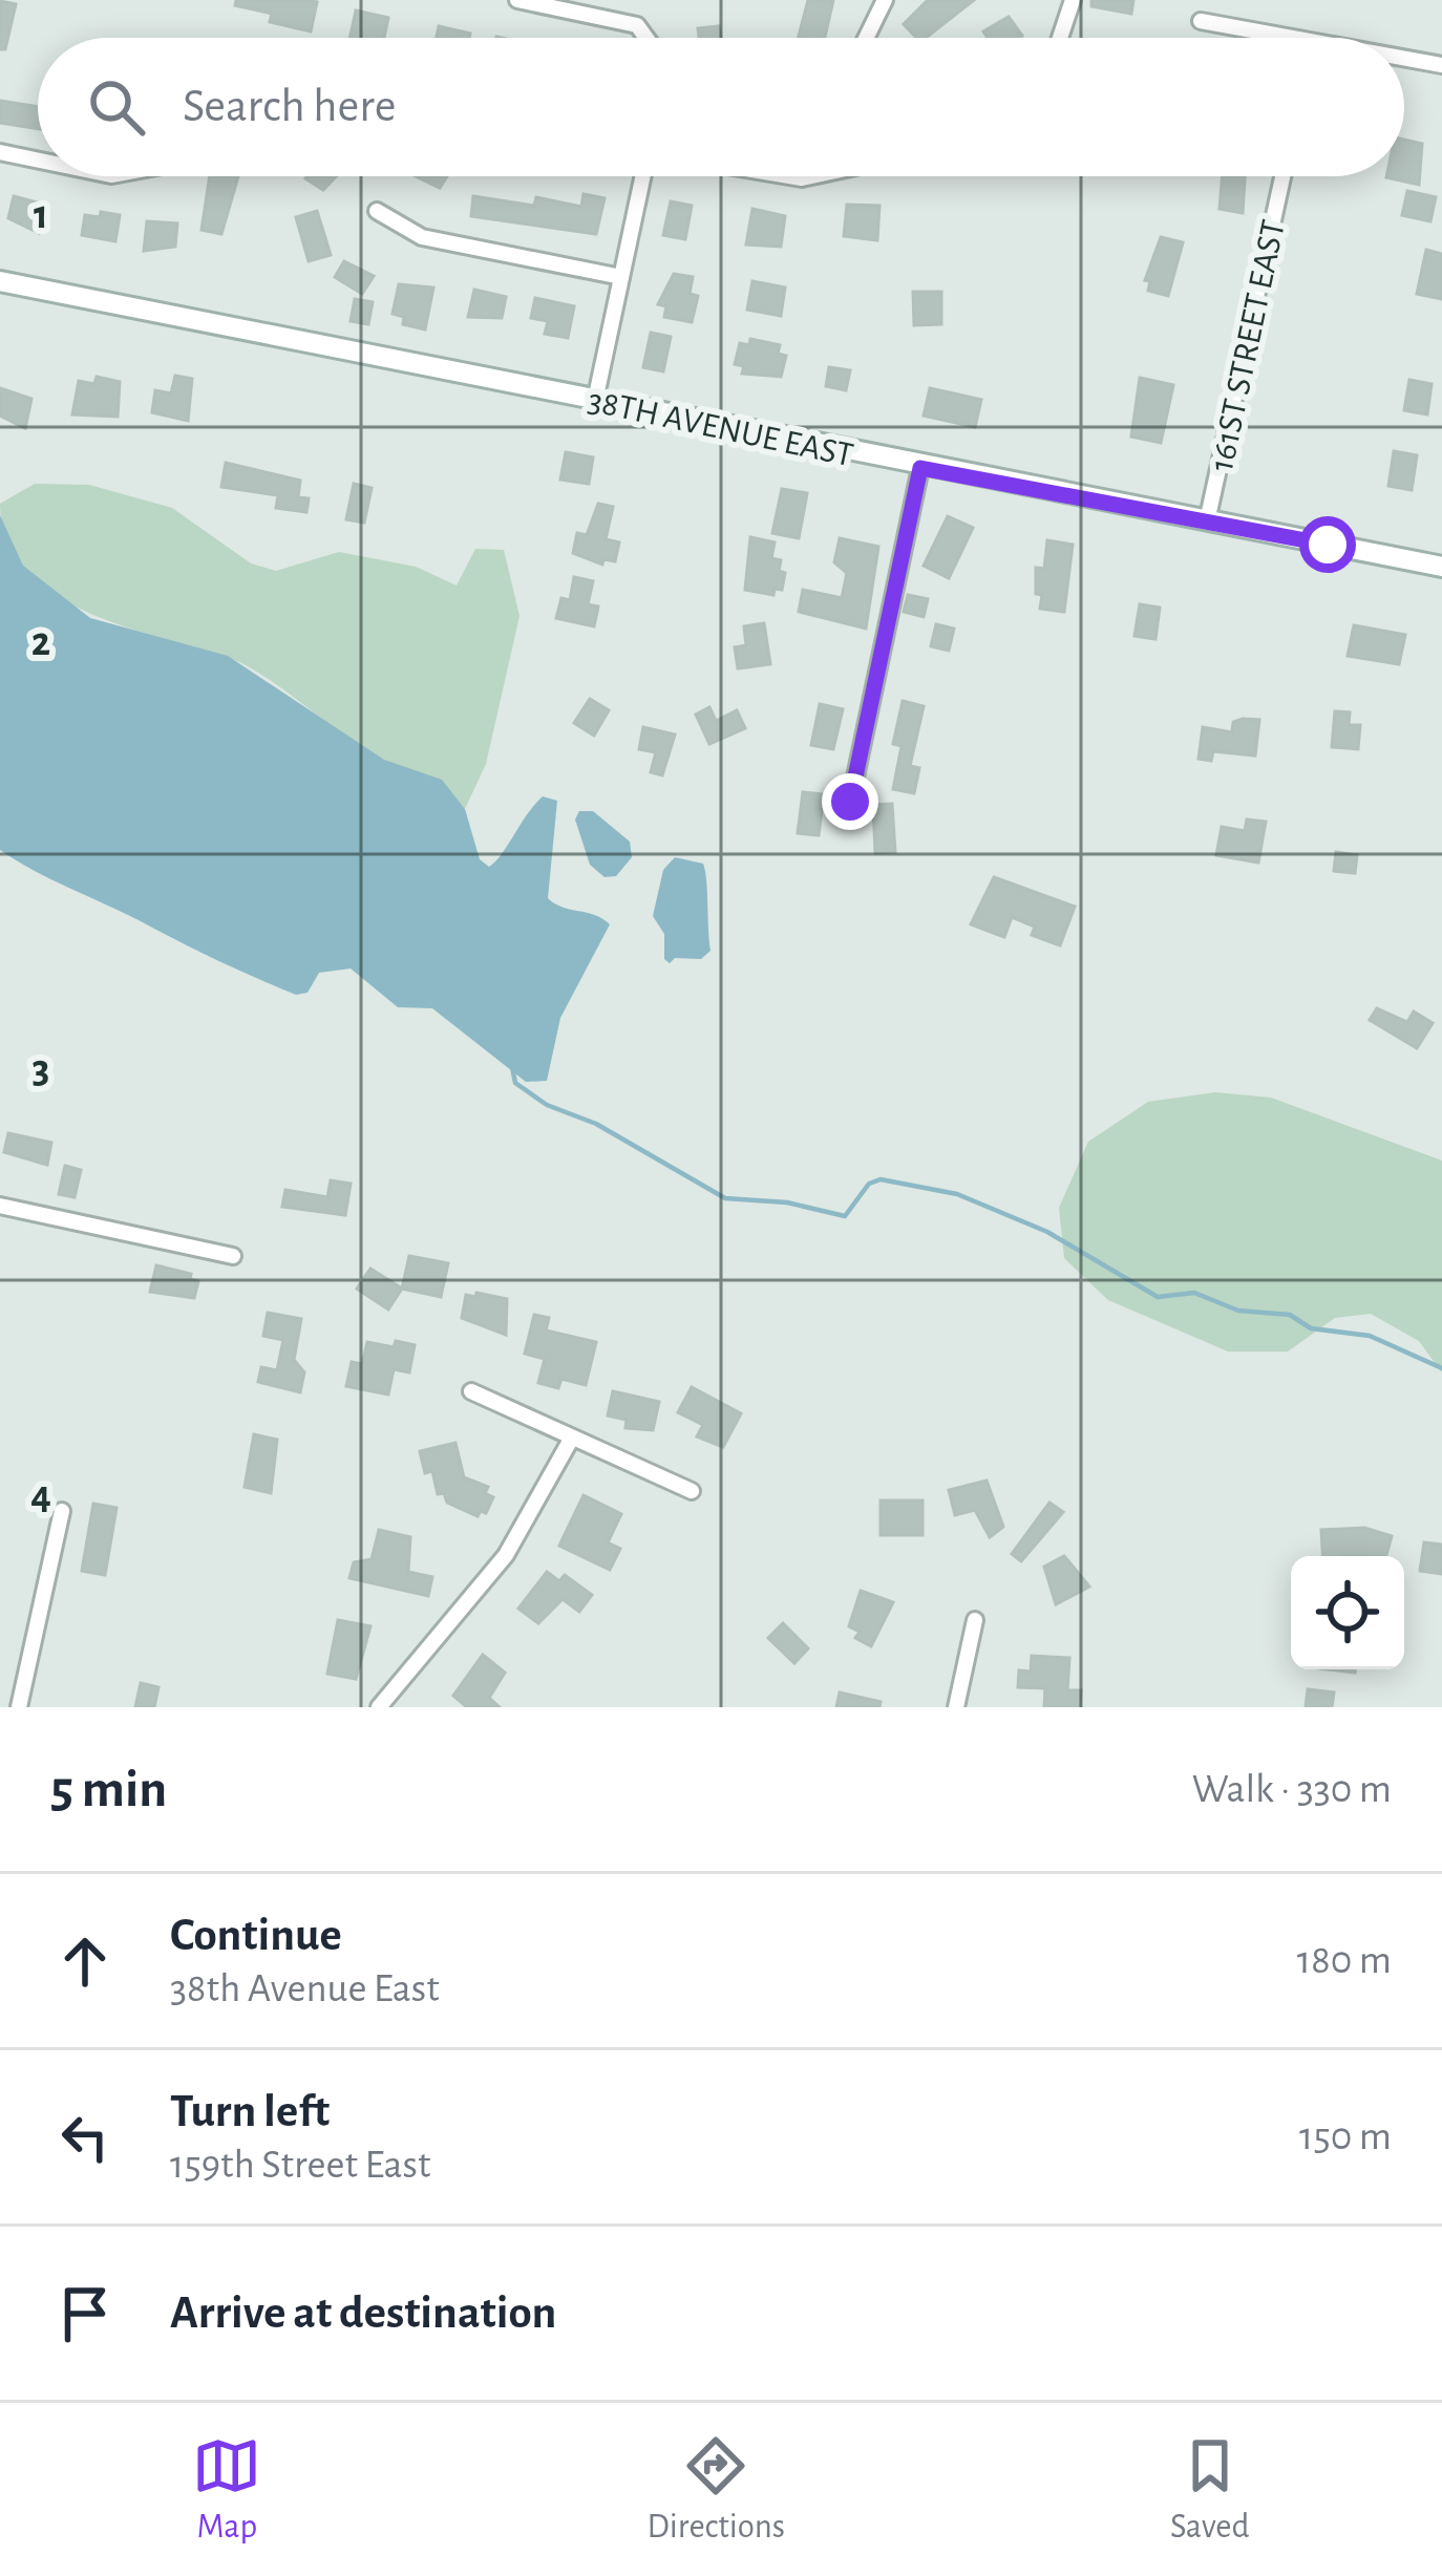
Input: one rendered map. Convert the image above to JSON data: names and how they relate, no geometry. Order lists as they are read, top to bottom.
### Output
{
  "streets": {
    "street": ["161ST STREET EAST", "38TH AVENUE EAST"]
  },
  "crossings": [
    ["161ST STREET EAST", "38TH AVENUE EAST"]
  ],
  "page": {
    "search": "Search here",
    "heading": ["5 min", "Walk · 330 m"],
    "list": [
      ["Continue", "38th Avenue East", "180 m"],
      ["Turn left", "159th Street East", "150 m"],
      "Arrive at destination"
    ],
    "nav": ["Map", "Directions", "Saved"]
  },
  "grid": {
    "rows": [
      "1",
      "2",
      "3",
      "4"
    ]
  }
}
